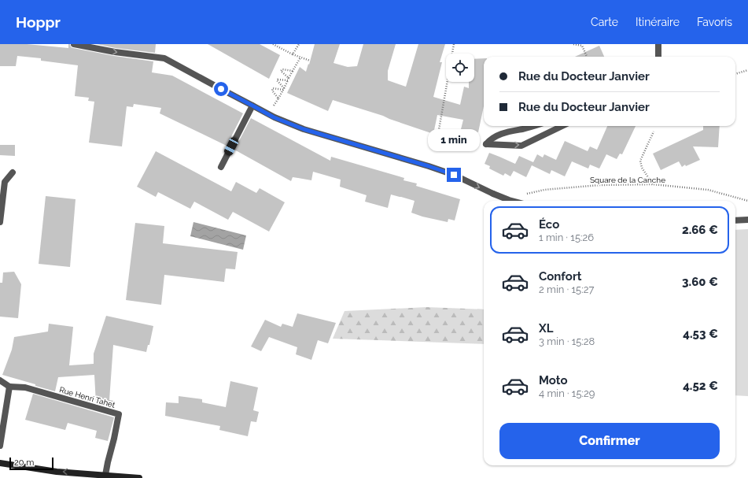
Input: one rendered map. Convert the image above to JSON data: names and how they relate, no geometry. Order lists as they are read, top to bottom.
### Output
{
  "streets": {
    "street": ["Rue Henri Tahet"],
    "path": ["Square de la Canche"]
  },
  "scale_bar": "20 m",
  "page": {
    "header": "Hoppr",
    "nav": ["Carte", "Itinéraire", "Favoris"],
    "banner": ["Rue du Docteur Janvier", "Rue du Docteur Janvier"],
    "bubble": "1 min",
    "list": [
      {
        "name": "Éco",
        "note": "1 min · 15:26",
        "value": "2.66 €"
      },
      {
        "name": "Confort",
        "note": "2 min · 15:27",
        "value": "3.60 €"
      },
      {
        "name": "XL",
        "note": "3 min · 15:28",
        "value": "4.53 €"
      },
      {
        "name": "Moto",
        "note": "4 min · 15:29",
        "value": "4.52 €"
      }
    ],
    "buttons": "Confirmer",
    "scale": "20 m"
  }
}
